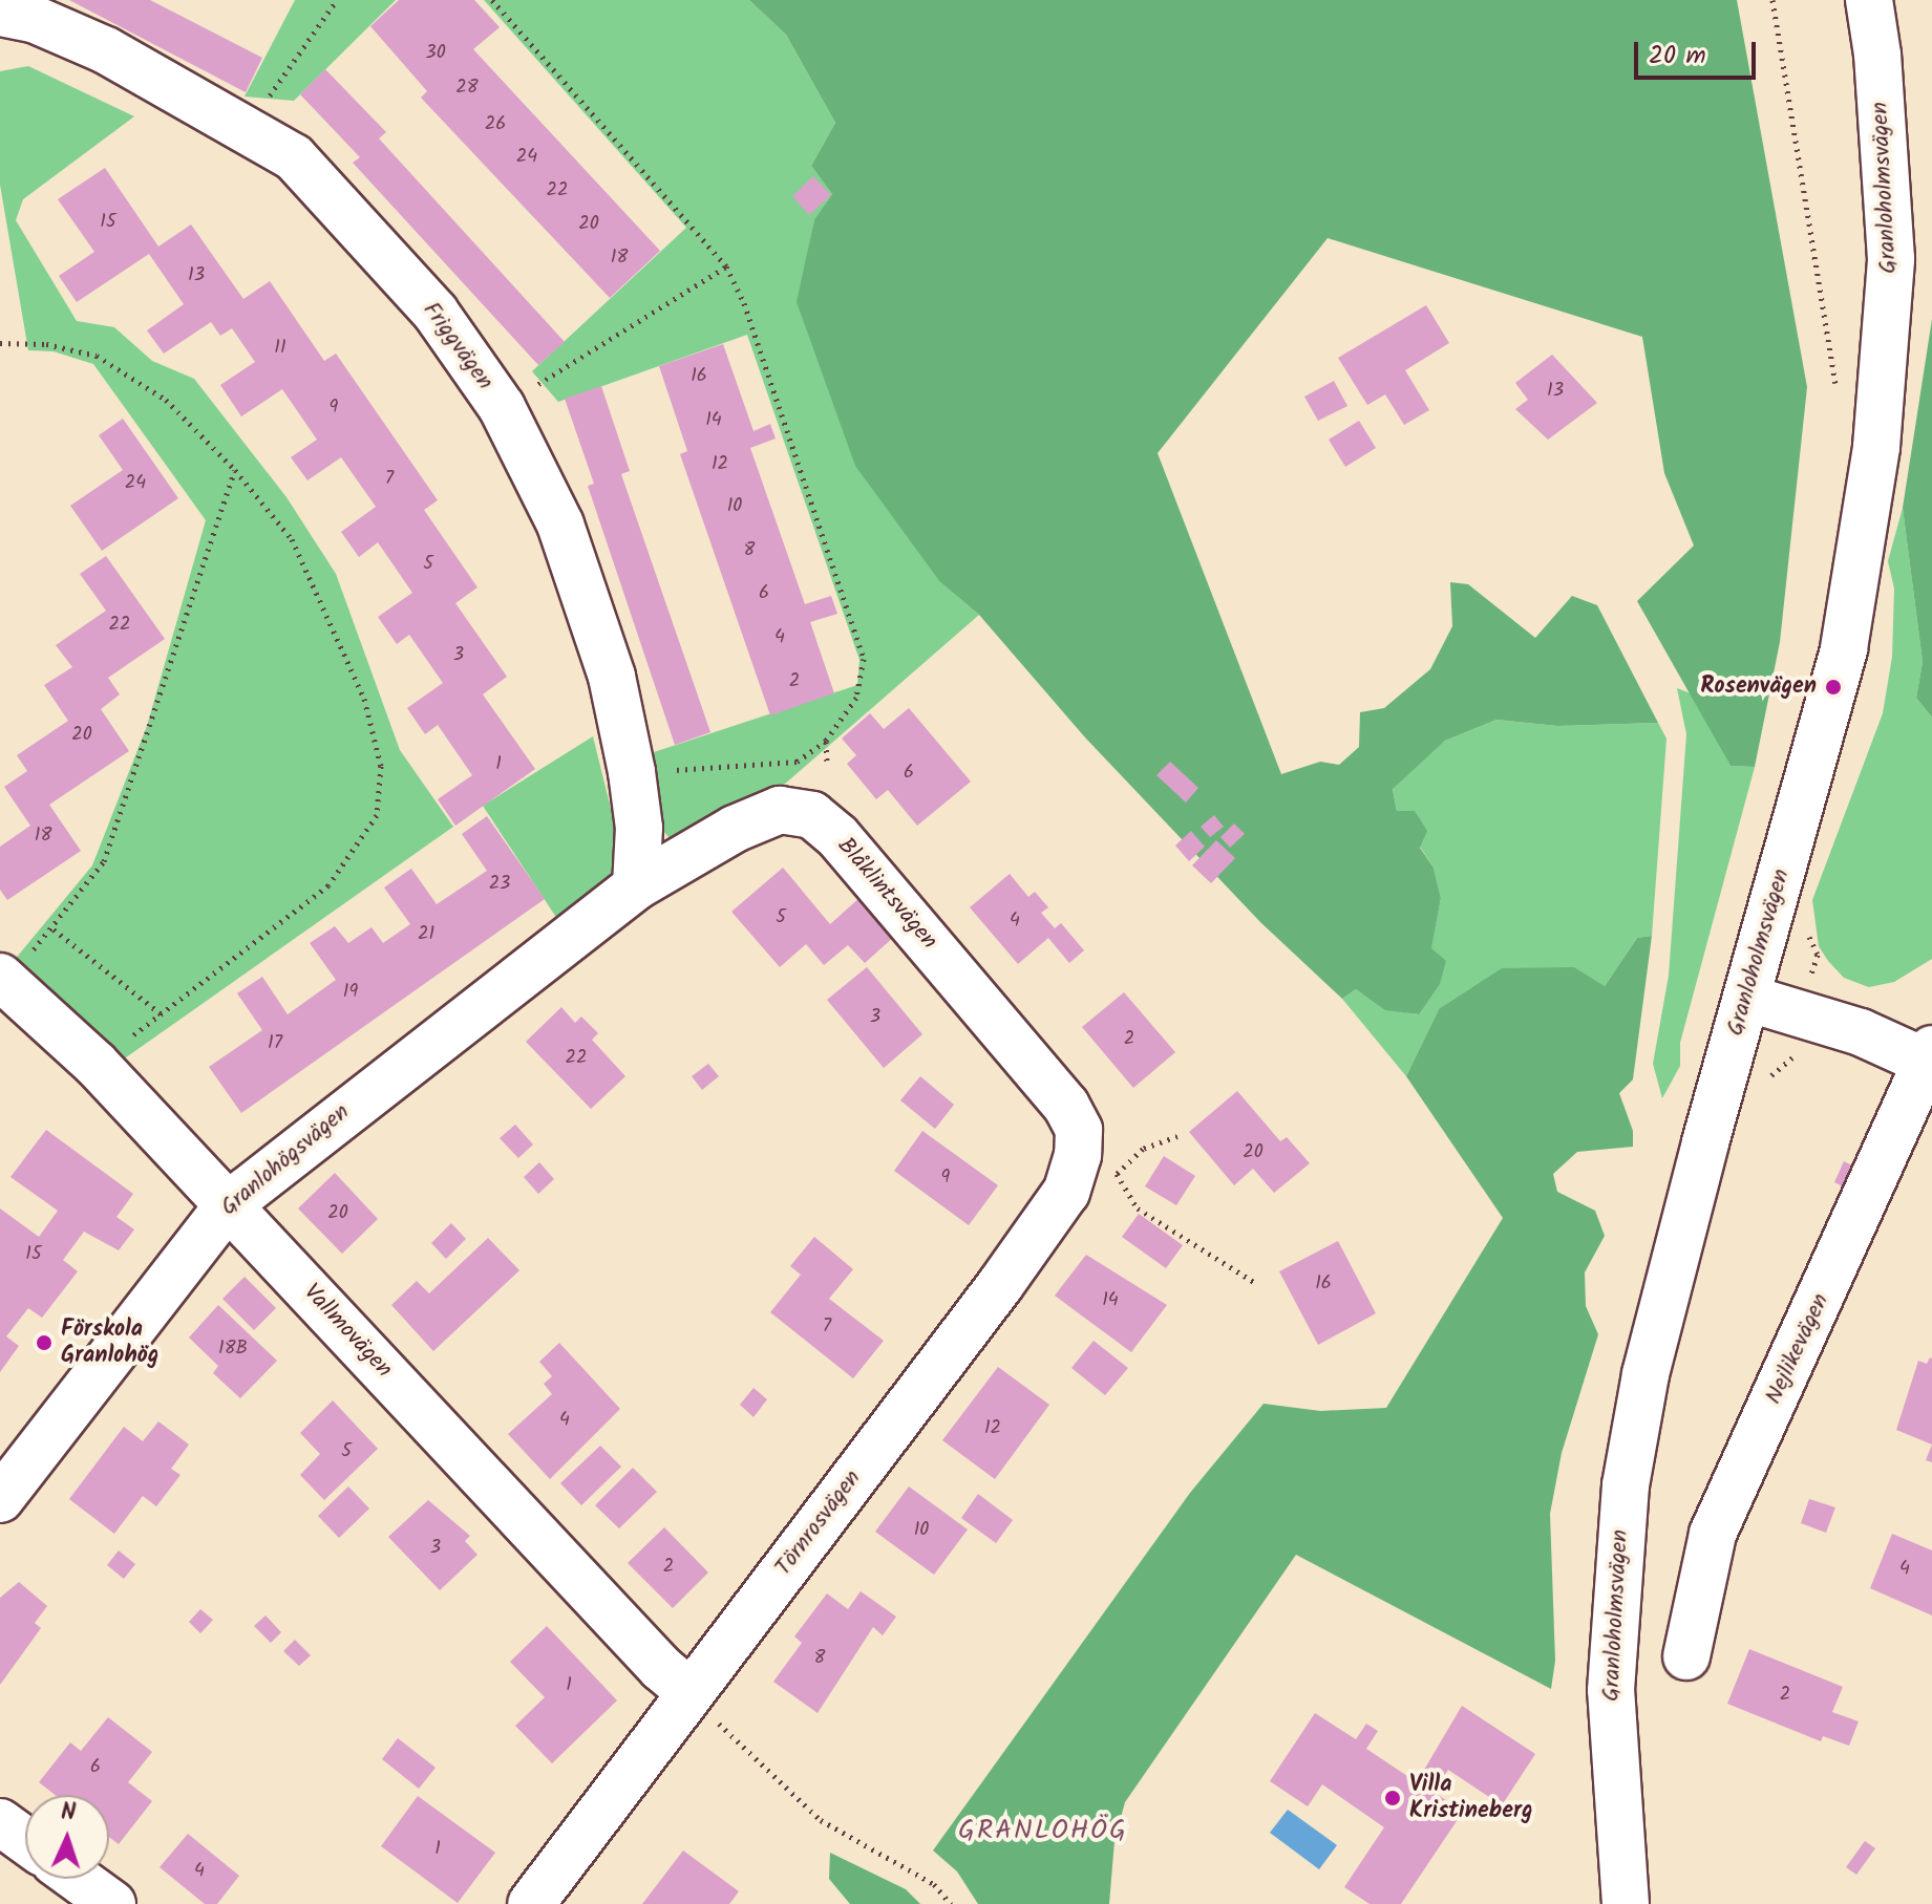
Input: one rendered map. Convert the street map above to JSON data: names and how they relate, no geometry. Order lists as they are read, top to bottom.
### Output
{
  "streets": {
    "street": [
      "Granloholmsvägen",
      "Friggvägen",
      "Blåklintsvägen",
      "Granlohögsvägen",
      "Vallmovägen",
      "Nejlikevägen",
      "Törnrosvägen"
    ]
  },
  "crossings": [
    ["Friggvägen", "Blåklintsvägen"],
    ["Friggvägen", "Granlohögsvägen"],
    ["Blåklintsvägen", "Granlohögsvägen"],
    ["Blåklintsvägen", "Törnrosvägen"],
    ["Granlohögsvägen", "Vallmovägen"],
    ["Vallmovägen", "Törnrosvägen"]
  ],
  "districts": ["GRANLOHÖG"],
  "places": ["Rosenvägen", "Förskola Granlohög", "Villa Kristineberg"],
  "house_numbers": [
    "30",
    "28",
    "26",
    "24",
    "22",
    "15",
    "20",
    "18",
    "13",
    "11",
    "16",
    "13",
    "9",
    "14",
    "12",
    "7",
    "24",
    "10",
    "8",
    "5",
    "6",
    "22",
    "4",
    "3",
    "2",
    "20",
    "1",
    "6",
    "18",
    "23",
    "5",
    "4",
    "21",
    "19",
    "3",
    "2",
    "17",
    "22",
    "20",
    "9",
    "20",
    "15",
    "16",
    "14",
    "7",
    "18B",
    "4",
    "12",
    "5",
    "10",
    "3",
    "2",
    "4",
    "8",
    "1",
    "2",
    "6",
    "1",
    "4"
  ],
  "scale_bar": "20 m",
  "north": "top"
}
